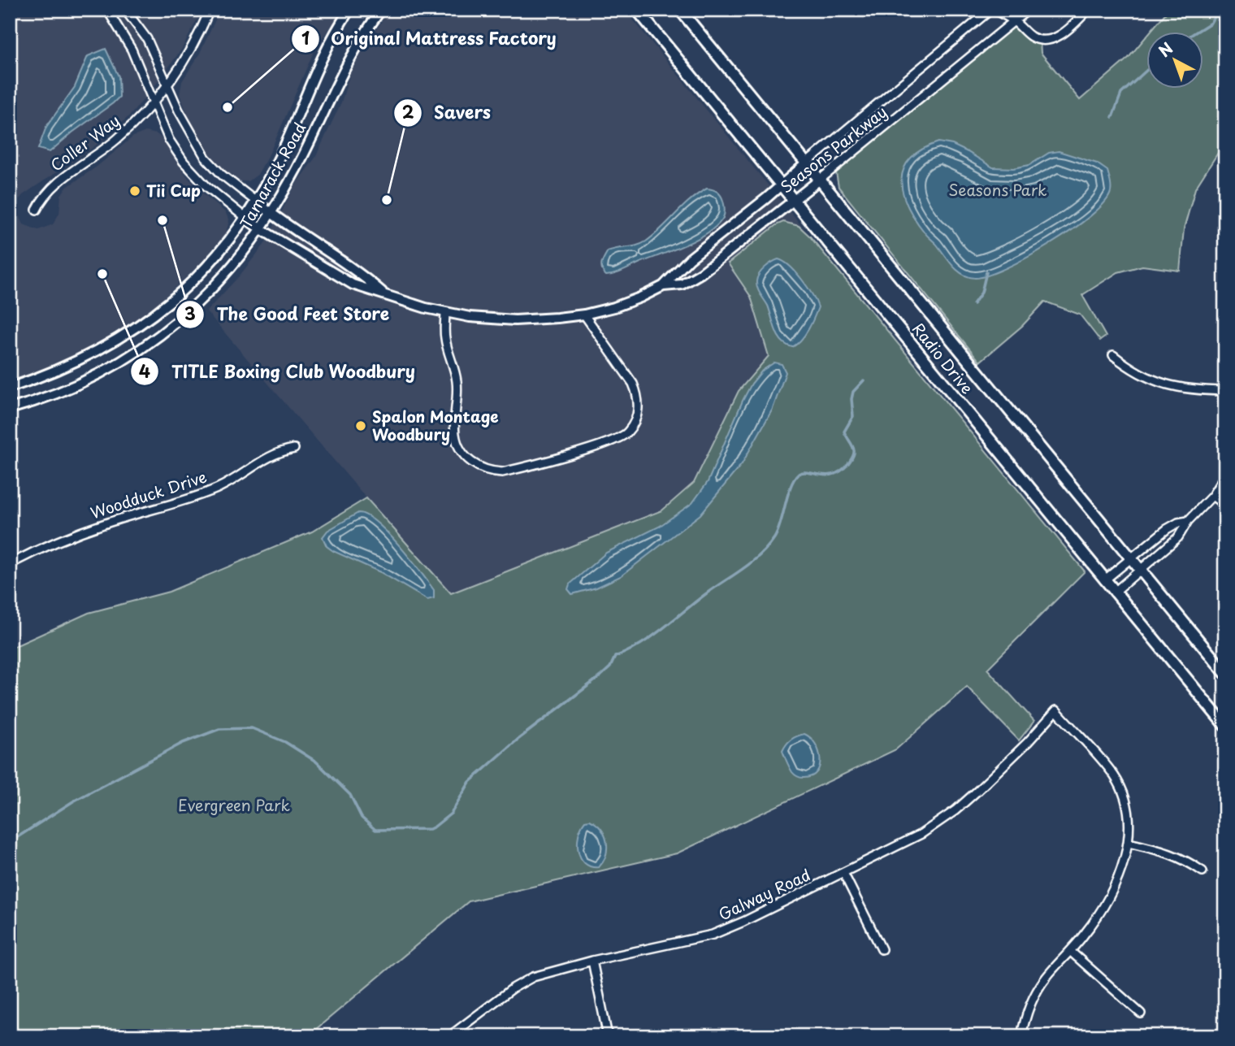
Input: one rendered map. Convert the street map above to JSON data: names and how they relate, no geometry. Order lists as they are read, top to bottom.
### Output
{
  "streets": {
    "main road": ["Radio Drive"],
    "street": [
      "Coller Way",
      "Seasons Parkway",
      "Tamarack Road",
      "Woodduck Drive",
      "Galway Road"
    ]
  },
  "crossings": [
    ["Seasons Parkway", "Tamarack Road"],
    ["Seasons Parkway", "Radio Drive"]
  ],
  "parks": ["Seasons Park", "Evergreen Park"],
  "places": [
    "Original Mattress Factory",
    "Tii Cup",
    "Savers",
    "The Good Feet Store",
    "TITLE Boxing Club Woodbury",
    "Spalon Montage Woodbury"
  ],
  "north": "top left"
}
